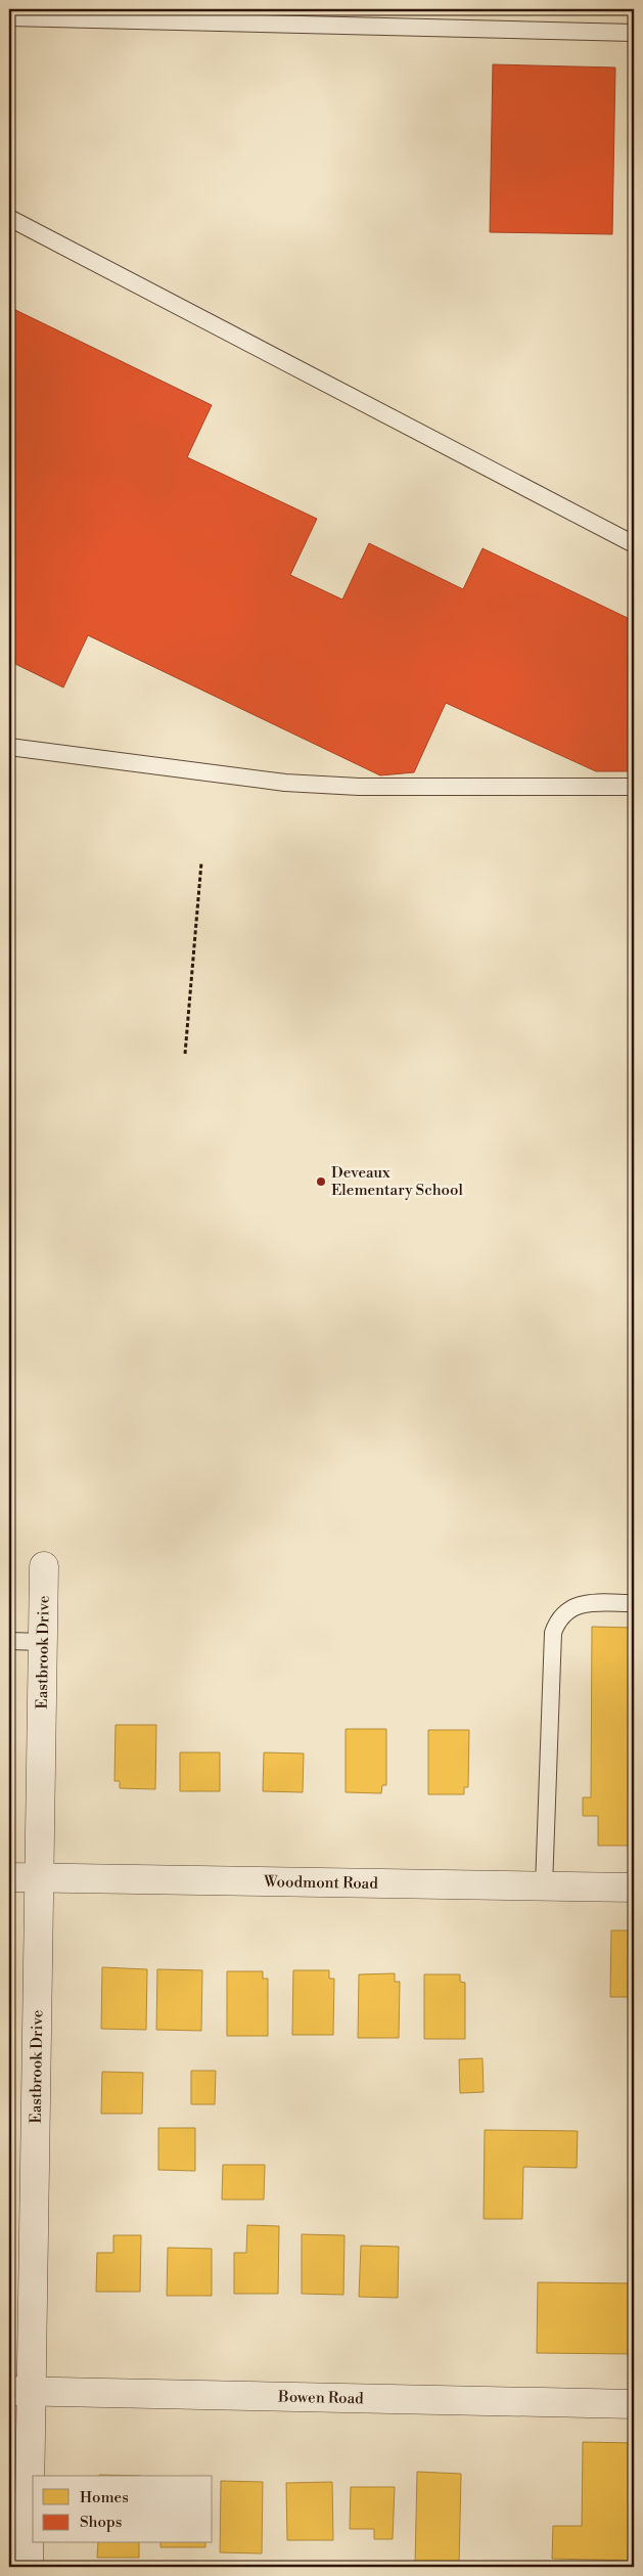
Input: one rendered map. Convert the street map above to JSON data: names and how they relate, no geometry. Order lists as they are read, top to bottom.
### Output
{
  "streets": {
    "street": ["Eastbrook Drive", "Woodmont Road", "Bowen Road"]
  },
  "crossings": [
    ["Eastbrook Drive", "Woodmont Road"],
    ["Eastbrook Drive", "Bowen Road"]
  ],
  "places": ["Deveaux Elementary School"],
  "legend": ["Homes", "Shops"]
}
